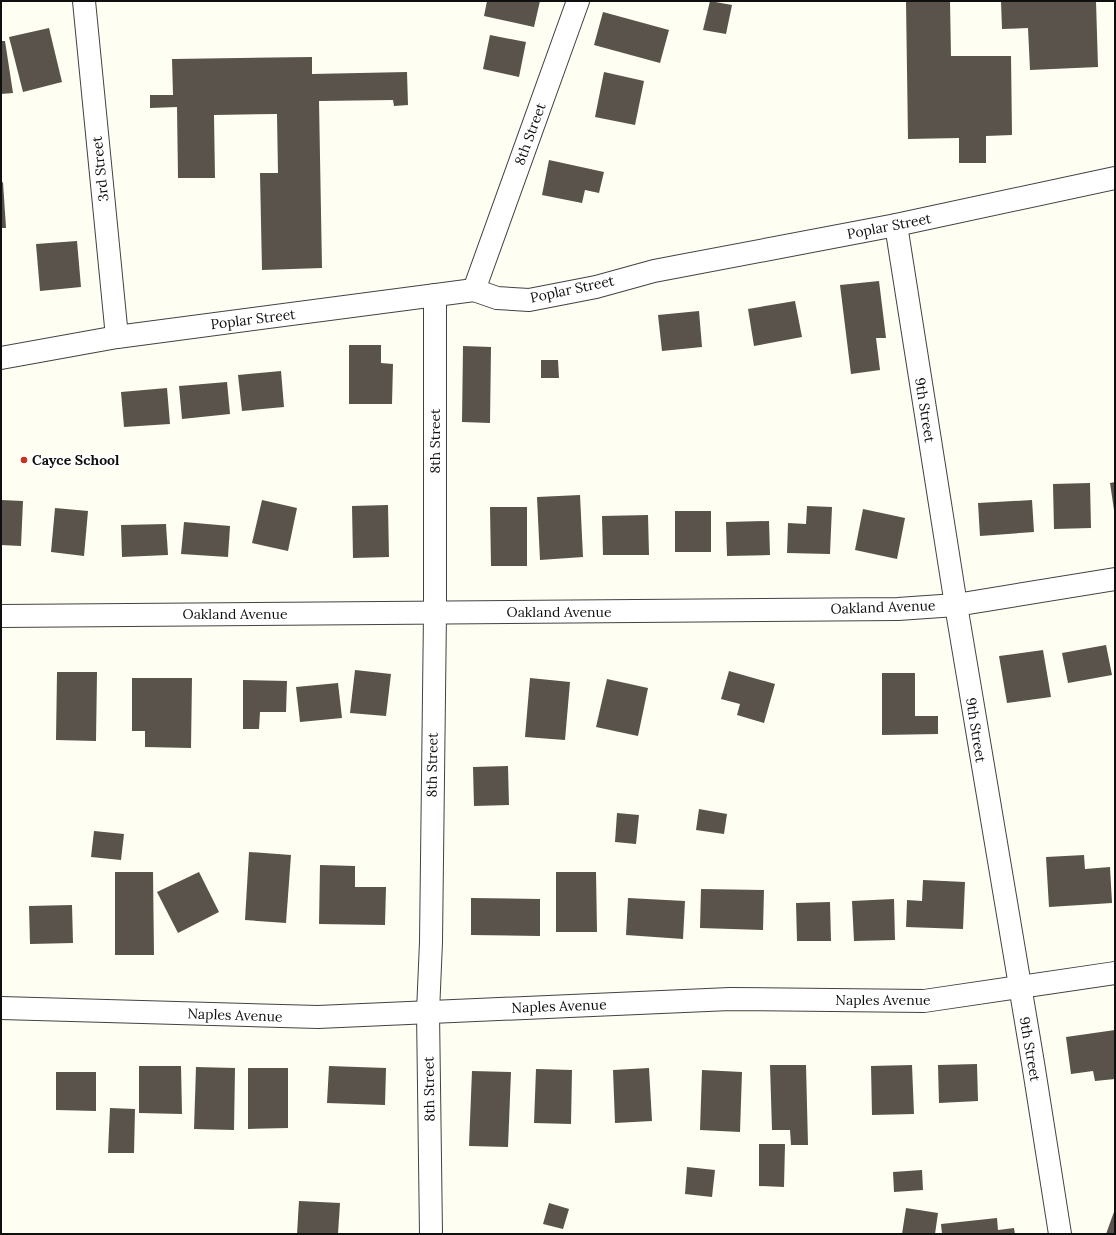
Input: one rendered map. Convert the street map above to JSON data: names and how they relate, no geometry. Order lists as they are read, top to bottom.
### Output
{
  "streets": {
    "street": [
      "8th Street",
      "3rd Street",
      "Poplar Street",
      "9th Street",
      "Oakland Avenue",
      "Naples Avenue"
    ]
  },
  "crossings": [
    ["8th Street", "Poplar Street"],
    ["8th Street", "Oakland Avenue"],
    ["8th Street", "Naples Avenue"],
    ["3rd Street", "Poplar Street"],
    ["Poplar Street", "9th Street"],
    ["9th Street", "Oakland Avenue"],
    ["9th Street", "Naples Avenue"]
  ],
  "places": ["Cayce School"]
}
